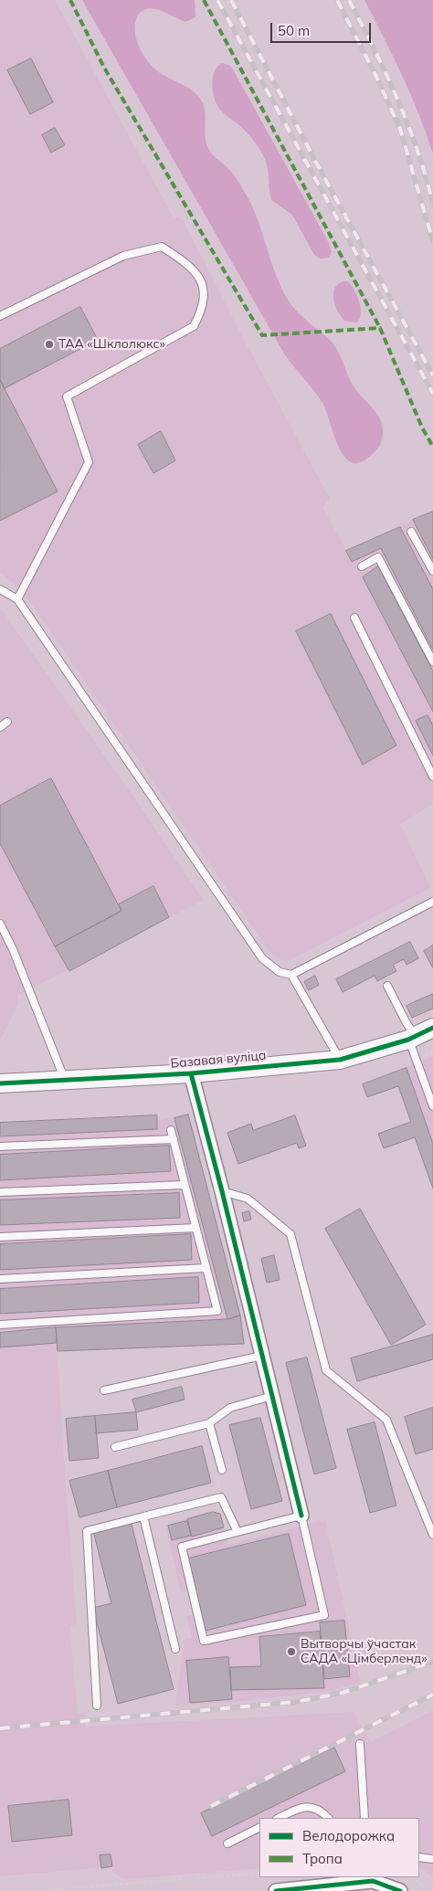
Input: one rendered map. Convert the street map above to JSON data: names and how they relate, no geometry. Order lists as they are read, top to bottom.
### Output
{
  "streets": {
    "street": ["Базавая вуліца"]
  },
  "places": ["ТАА «Шклолюкс»", "Вытворчы ўчастак САДА «Цімберленд»"],
  "legend": ["Велодорожка", "Тропа"],
  "scale_bar": "50 m"
}
